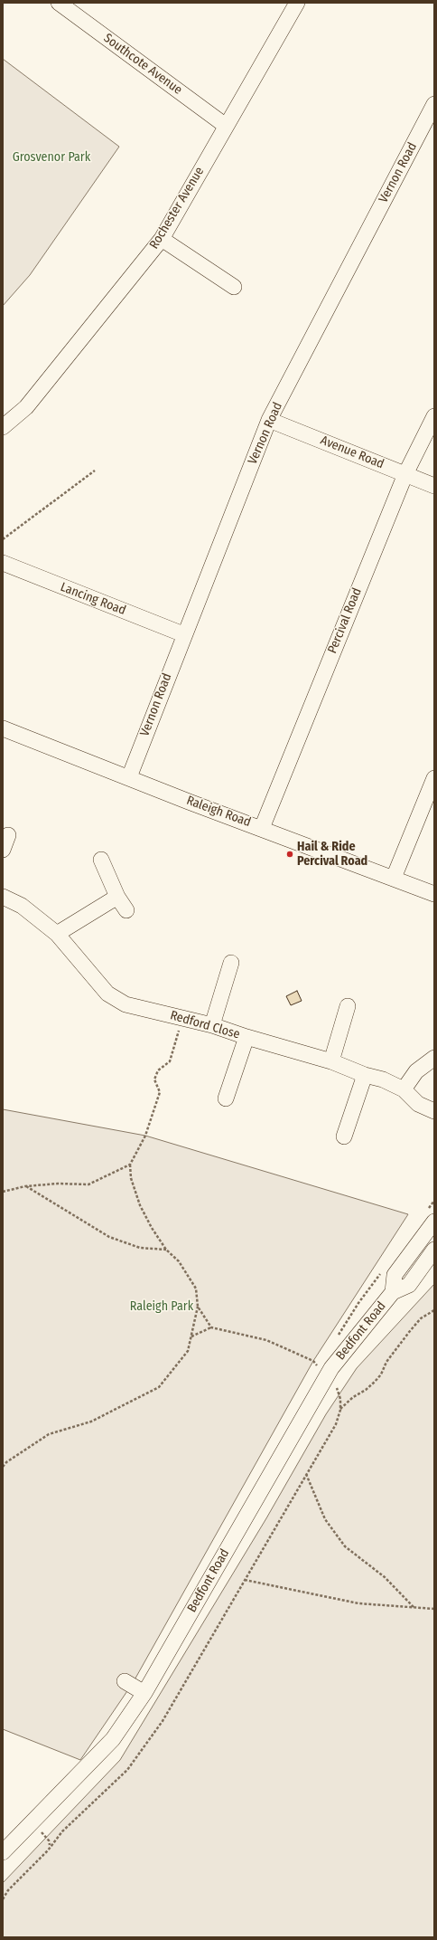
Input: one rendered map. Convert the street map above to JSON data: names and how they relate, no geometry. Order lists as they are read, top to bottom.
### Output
{
  "streets": {
    "street": [
      "Southcote Avenue",
      "Vernon Road",
      "Rochester Avenue",
      "Avenue Road",
      "Lancing Road",
      "Percival Road",
      "Raleigh Road",
      "Redford Close",
      "Bedfont Road"
    ]
  },
  "crossings": [
    ["Southcote Avenue", "Rochester Avenue"],
    ["Vernon Road", "Avenue Road"],
    ["Vernon Road", "Lancing Road"],
    ["Vernon Road", "Raleigh Road"],
    ["Avenue Road", "Percival Road"],
    ["Percival Road", "Raleigh Road"]
  ],
  "parks": ["Grosvenor Park", "Raleigh Park"],
  "places": ["Hail & Ride Percival Road"]
}
